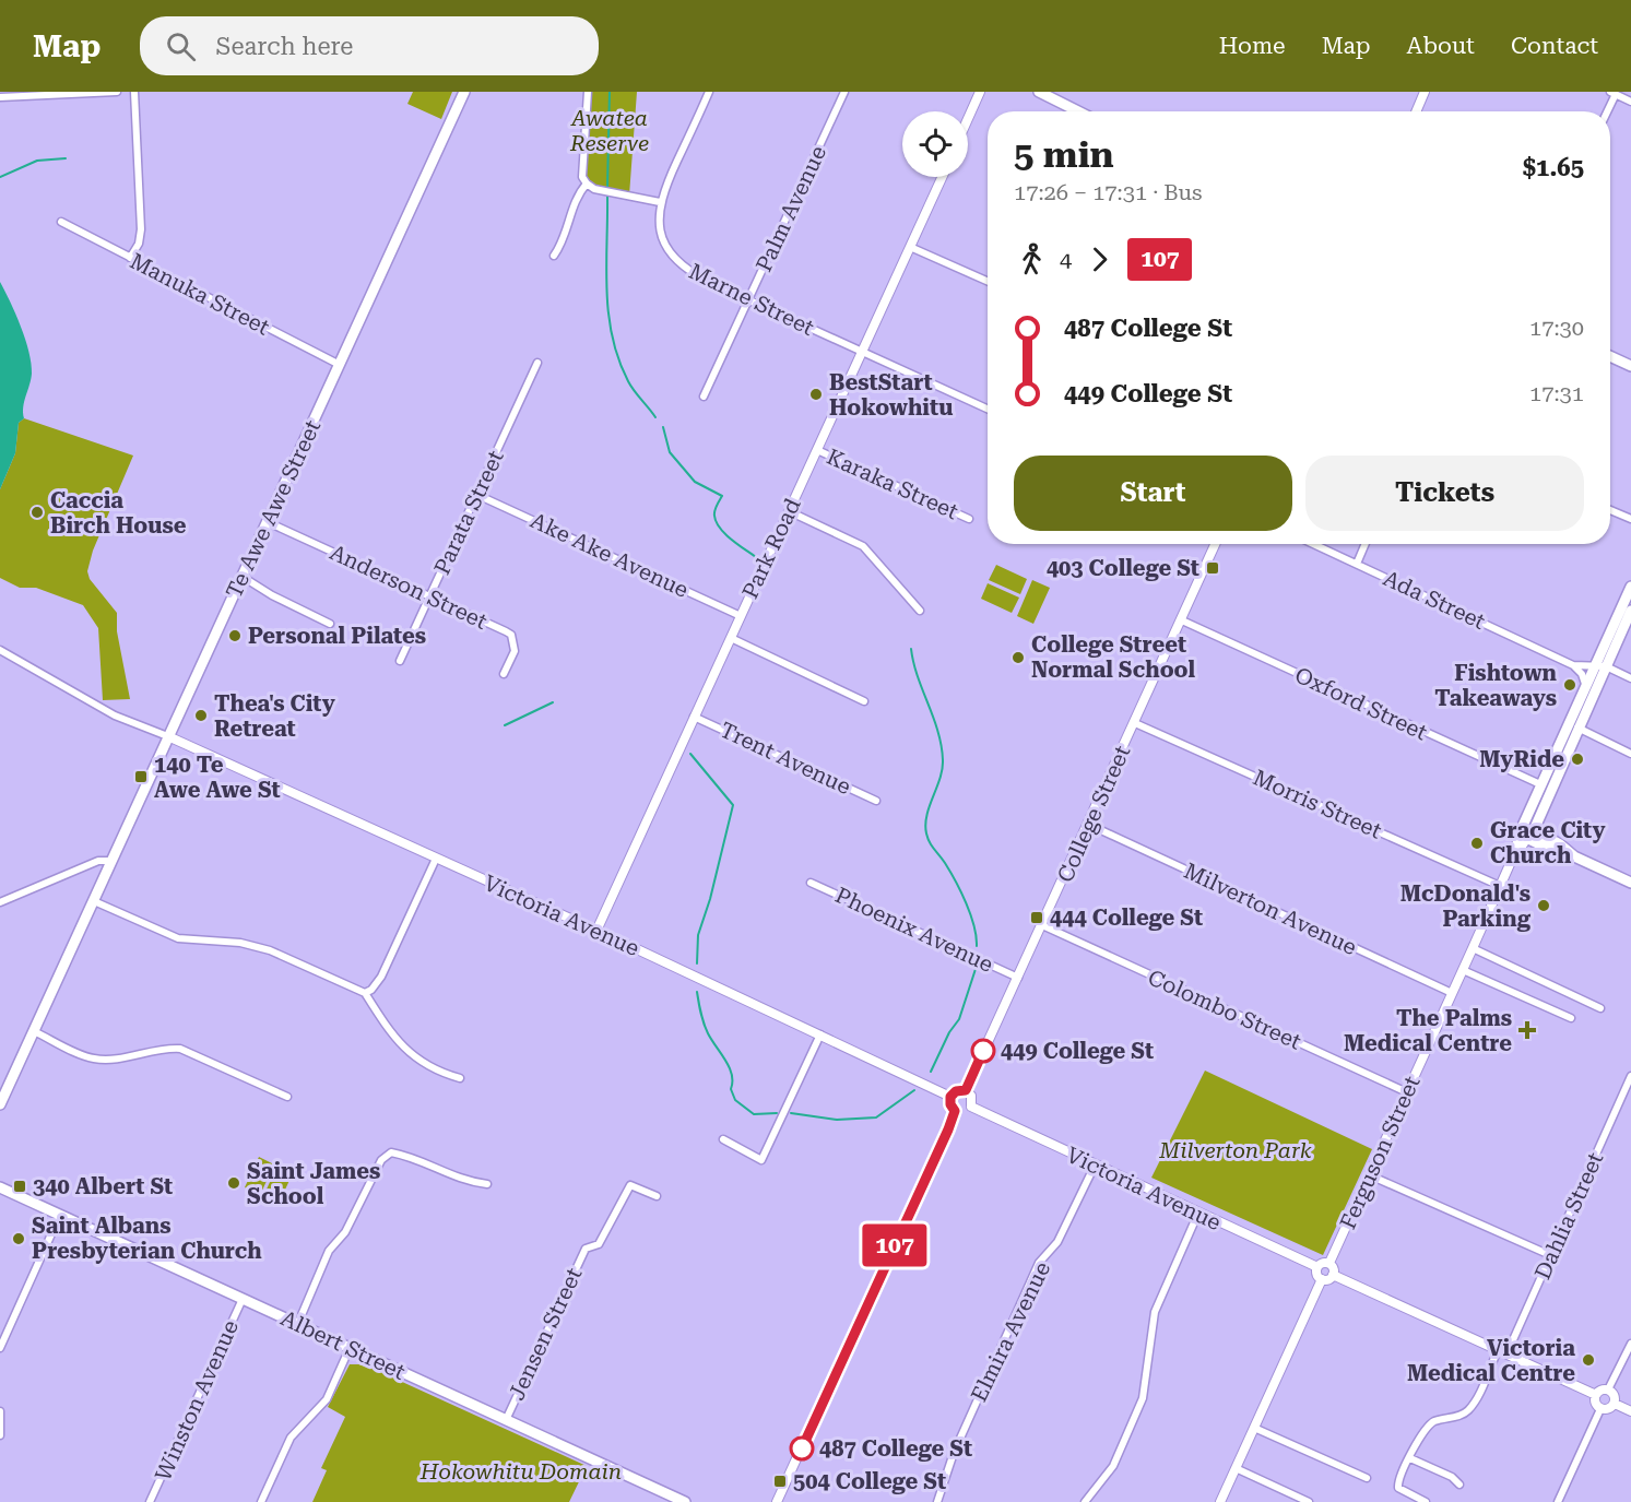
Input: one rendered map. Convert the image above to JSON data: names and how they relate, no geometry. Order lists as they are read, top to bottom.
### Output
{
  "streets": {
    "main road": ["Te Awe Awe Street", "Ferguson Street", "Albert Street"],
    "street": [
      "Palm Avenue",
      "Manuka Street",
      "Marne Street",
      "Karaka Street",
      "Parata Street",
      "Park Road",
      "Ake Ake Avenue",
      "Anderson Street",
      "Ada Street",
      "Oxford Street",
      "Trent Avenue",
      "Morris Street",
      "College Street",
      "Milverton Avenue",
      "Victoria Avenue",
      "Phoenix Avenue",
      "Colombo Street",
      "Dahlia Street",
      "Elmira Avenue",
      "Jensen Street",
      "Winston Avenue"
    ]
  },
  "crossings": [
    ["Palm Avenue", "Marne Street"],
    ["Manuka Street", "Te Awe Awe Street"],
    ["Marne Street", "Park Road"],
    ["Karaka Street", "Park Road"],
    ["Te Awe Awe Street", "Anderson Street"],
    ["Te Awe Awe Street", "Victoria Avenue"],
    ["Parata Street", "Ake Ake Avenue"],
    ["Parata Street", "Anderson Street"],
    ["Park Road", "Ake Ake Avenue"],
    ["Park Road", "Trent Avenue"],
    ["Park Road", "Victoria Avenue"],
    ["Ada Street", "Ferguson Street"],
    ["Oxford Street", "College Street"],
    ["Oxford Street", "Ferguson Street"],
    ["Morris Street", "College Street"],
    ["Morris Street", "Ferguson Street"],
    ["College Street", "Milverton Avenue"],
    ["College Street", "Victoria Avenue"],
    ["College Street", "Phoenix Avenue"],
    ["College Street", "Colombo Street"],
    ["Milverton Avenue", "Ferguson Street"],
    ["Victoria Avenue", "Ferguson Street"],
    ["Victoria Avenue", "Elmira Avenue"],
    ["Colombo Street", "Ferguson Street"],
    ["Jensen Street", "Albert Street"],
    ["Albert Street", "Winston Avenue"]
  ],
  "parks": ["Awatea Reserve", "Milverton Park", "Hokowhitu Domain"],
  "places": {
    "other": [
      "BestStart Hokowhitu",
      "Caccia Birch House",
      "Personal Pilates",
      "College Street Normal School",
      "Fishtown Takeaways",
      "Thea's City Retreat",
      "MyRide",
      "Grace City Church",
      "McDonald's Parking",
      "449 College St",
      "Saint James School",
      "Saint Albans Presbyterian Church",
      "Victoria Medical Centre",
      "487 College St"
    ],
    "transit": [
      "403 College St",
      "140 Te Awe Awe St",
      "444 College St",
      "340 Albert St",
      "504 College St"
    ],
    "health": ["The Palms Medical Centre"]
  },
  "lines": ["bus line 107"],
  "page": {
    "header": "Map",
    "search": "Search here",
    "nav": [
      "Home",
      "Map",
      "About",
      "Contact"
    ],
    "on_map": "107",
    "heading": ["5 min", "17:26 – 17:31 · Bus", "$1.65"],
    "legs": ["4", "107"],
    "list": [
      {
        "name": "487 College St",
        "value": "17:30"
      },
      {
        "name": "449 College St",
        "value": "17:31"
      }
    ],
    "buttons": ["Start", "Tickets"]
  }
}
